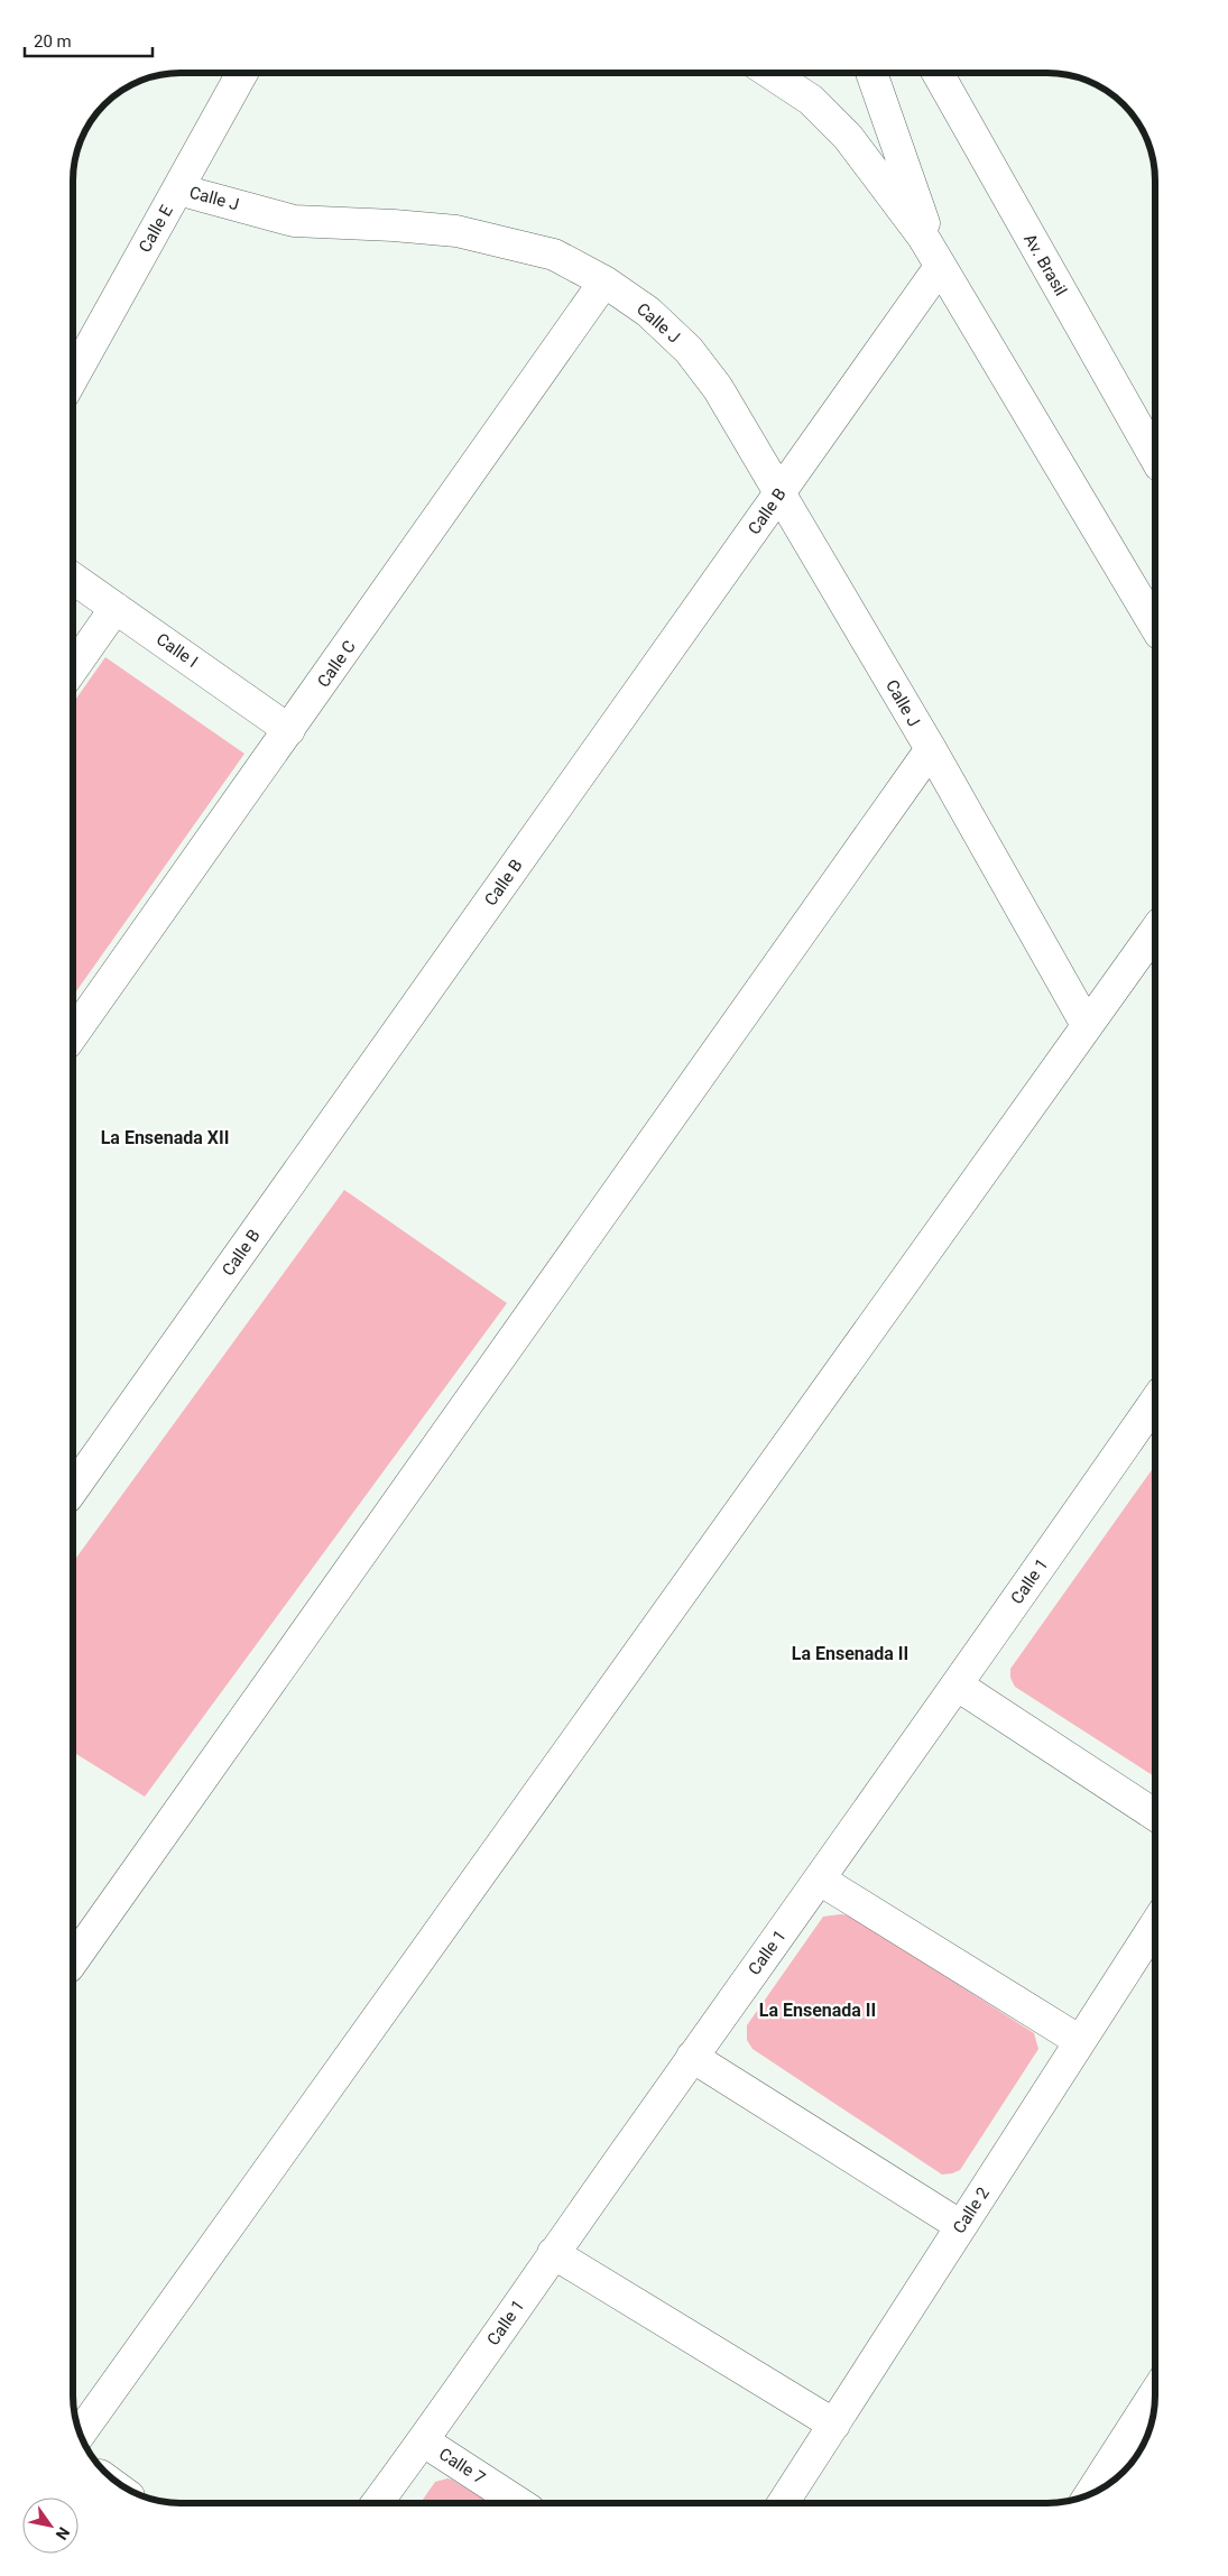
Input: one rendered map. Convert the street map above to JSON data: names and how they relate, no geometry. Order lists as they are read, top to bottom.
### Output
{
  "streets": {
    "street": [
      "Calle J",
      "Calle E",
      "Av. Brasil",
      "Calle B",
      "Calle I",
      "Calle C",
      "Calle 1",
      "Calle 2",
      "Calle 7"
    ]
  },
  "crossings": [
    ["Calle J", "Calle E"],
    ["Calle J", "Calle B"],
    ["Calle J", "Calle C"],
    ["Calle I", "Calle C"],
    ["Calle 1", "Calle 7"]
  ],
  "districts": ["La Ensenada XII", "La Ensenada II", "La Ensenada II"],
  "scale_bar": "20 m",
  "north": "bottom right"
}
